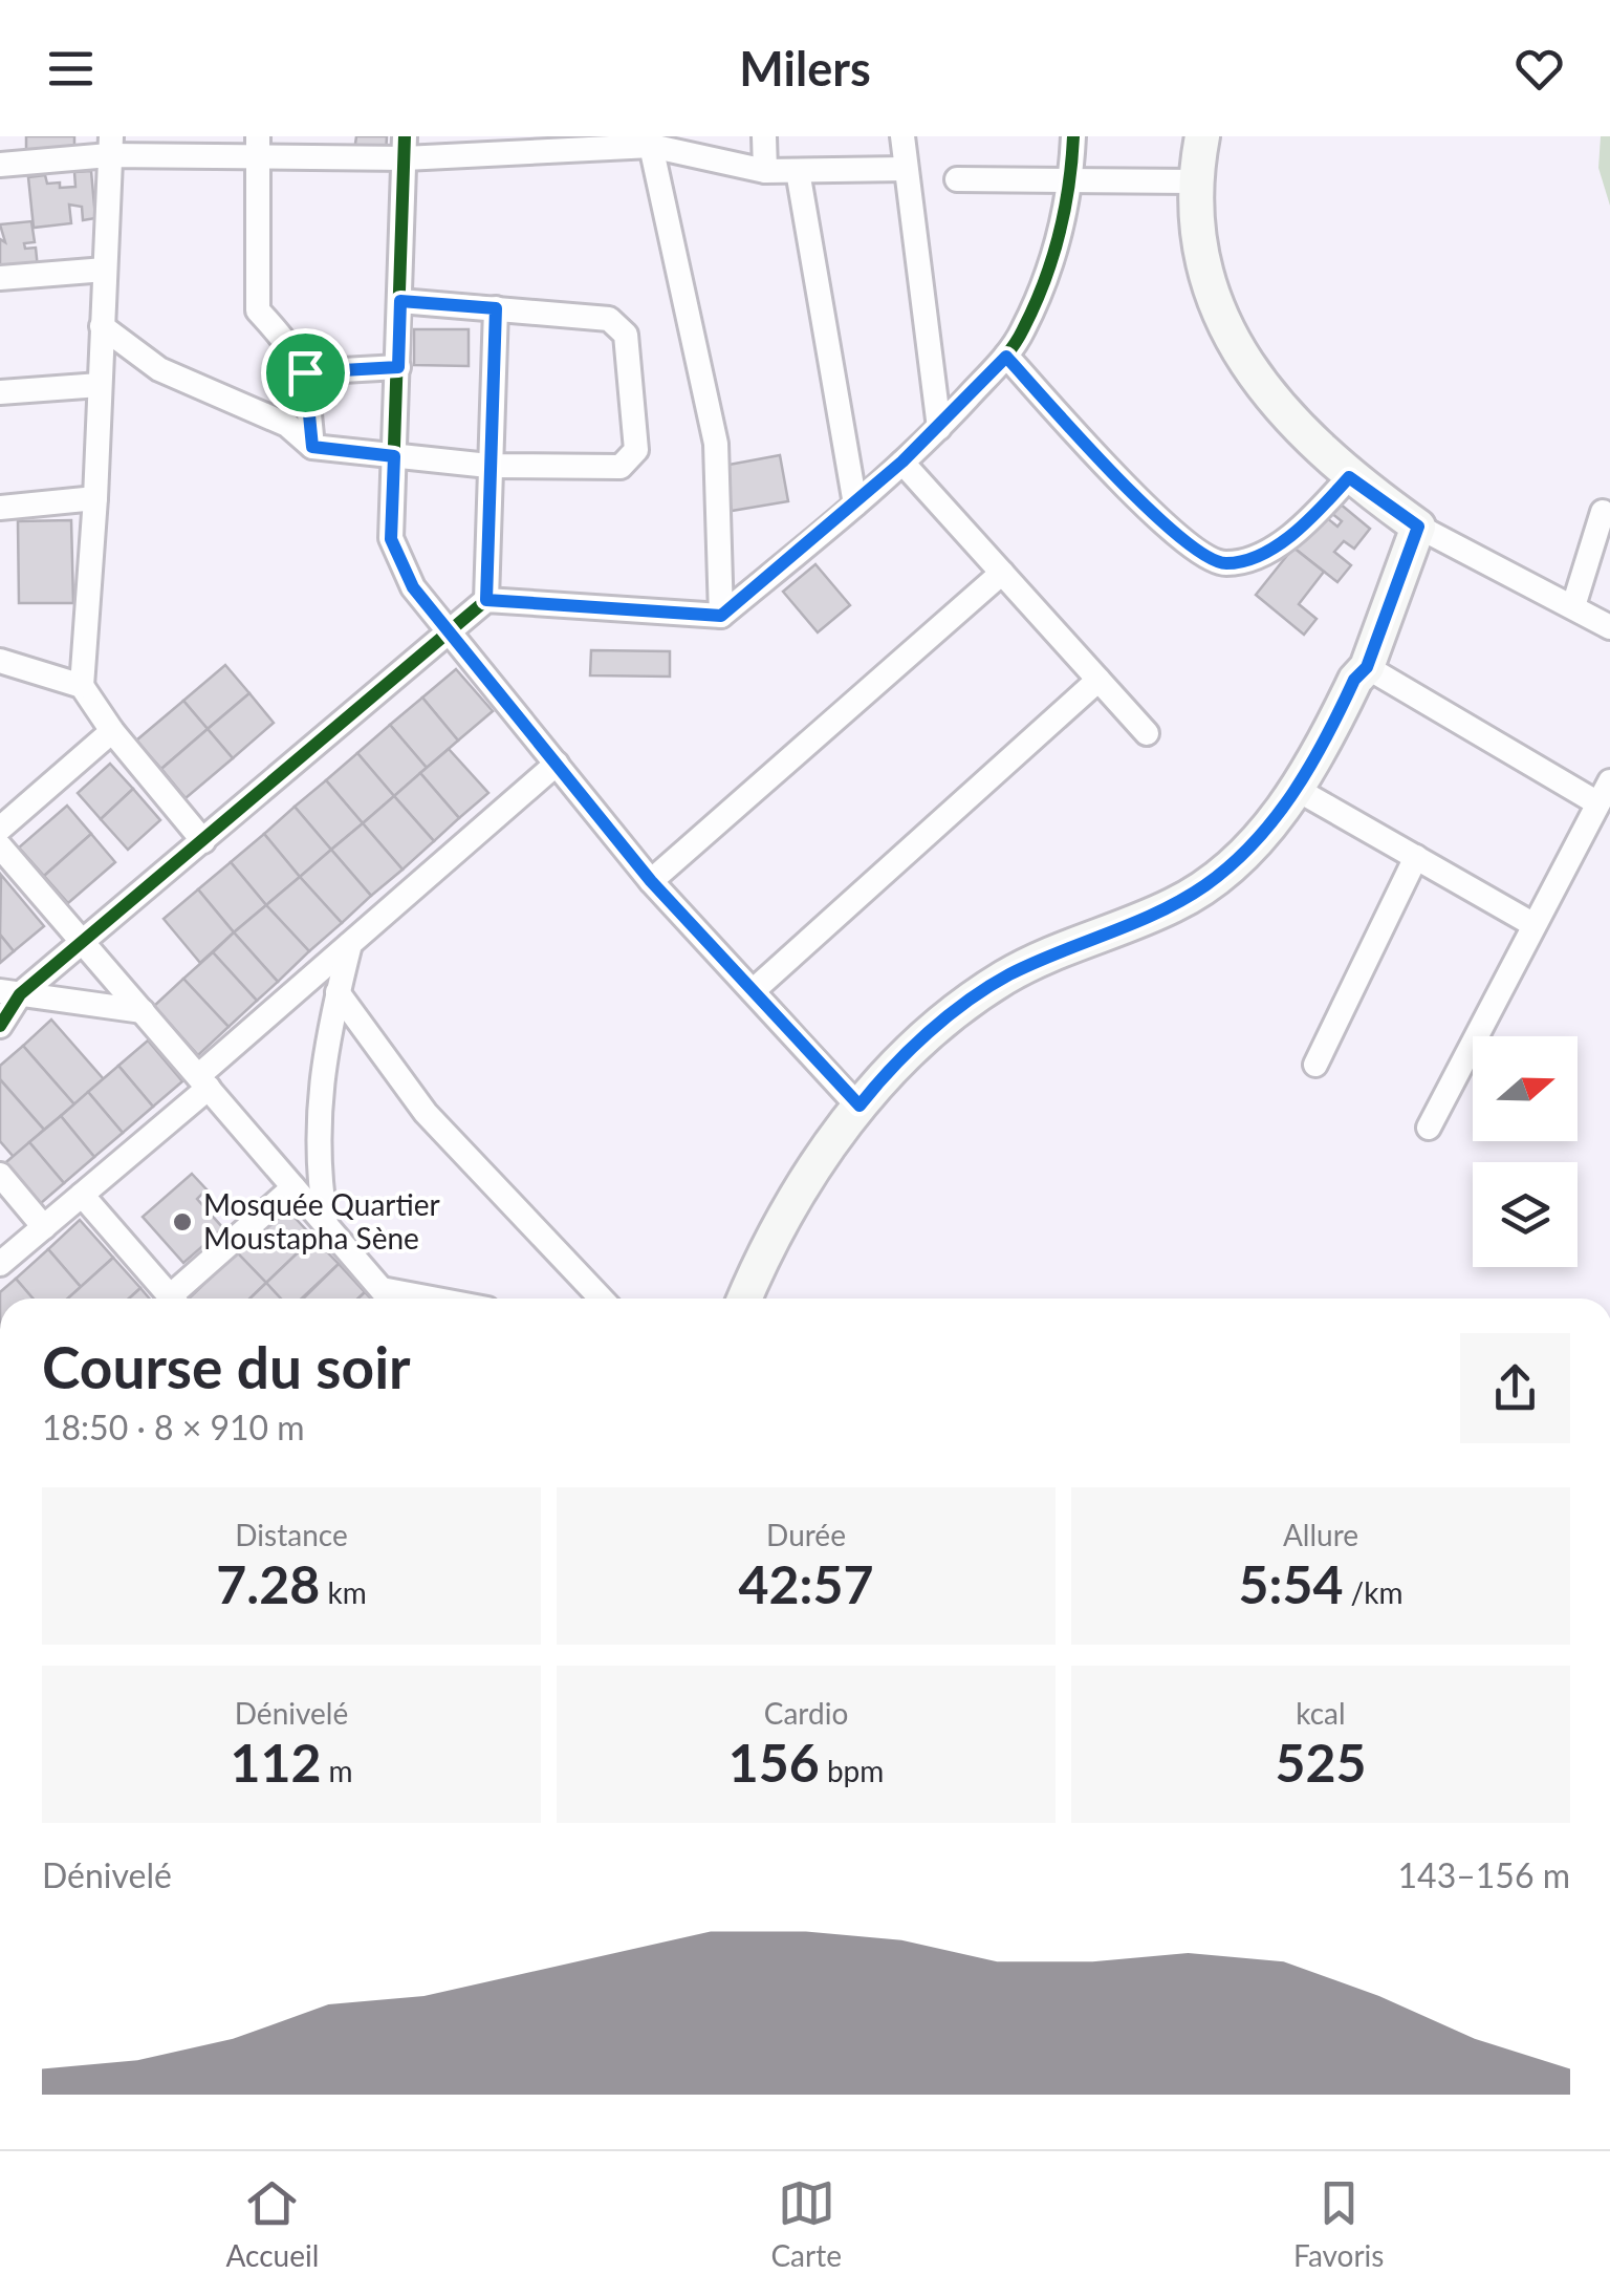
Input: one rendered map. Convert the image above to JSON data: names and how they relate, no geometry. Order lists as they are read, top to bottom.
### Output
{
  "places": ["Mosquée Quartier Moustapha Sène"],
  "north": "right",
  "page": {
    "header": "Milers",
    "heading": ["Course du soir", "18:50 · 8 × 910 m"],
    "stats": [
      ["Distance", "7.28 km"],
      ["Durée", "42:57"],
      ["Allure", "5:54 /km"],
      ["Dénivelé", "112 m"],
      ["Cardio", "156 bpm"],
      ["kcal", "525"]
    ],
    "chart": ["Dénivelé", "143–156 m"],
    "tabs": ["Accueil", "Carte", "Favoris"]
  }
}
